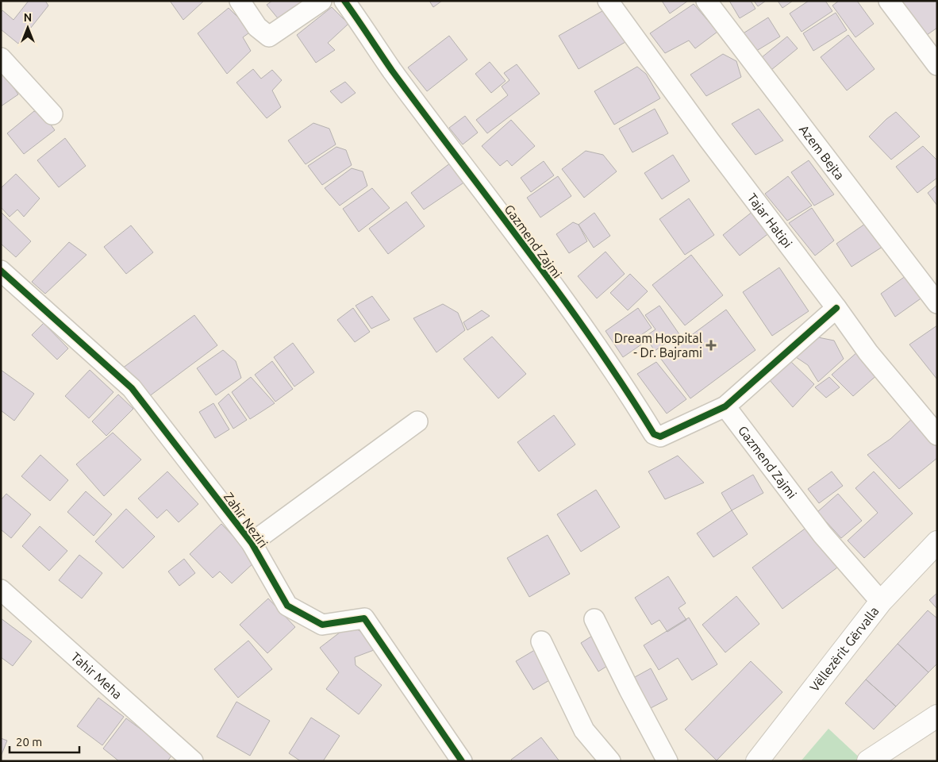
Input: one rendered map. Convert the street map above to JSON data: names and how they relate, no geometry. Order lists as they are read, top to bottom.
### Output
{
  "streets": {
    "street": [
      "Azem Bejta",
      "Tajar Hatipi",
      "Gazmend Zajmi",
      "Zahir Neziri",
      "Vëllezërit Gërvalla",
      "Tahir Meha"
    ]
  },
  "crossings": [
    ["Gazmend Zajmi", "Vëllezërit Gërvalla"]
  ],
  "places": {
    "health": ["Dream Hospital - Dr. Bajrami"]
  },
  "scale_bar": "20 m",
  "north": "top"
}
